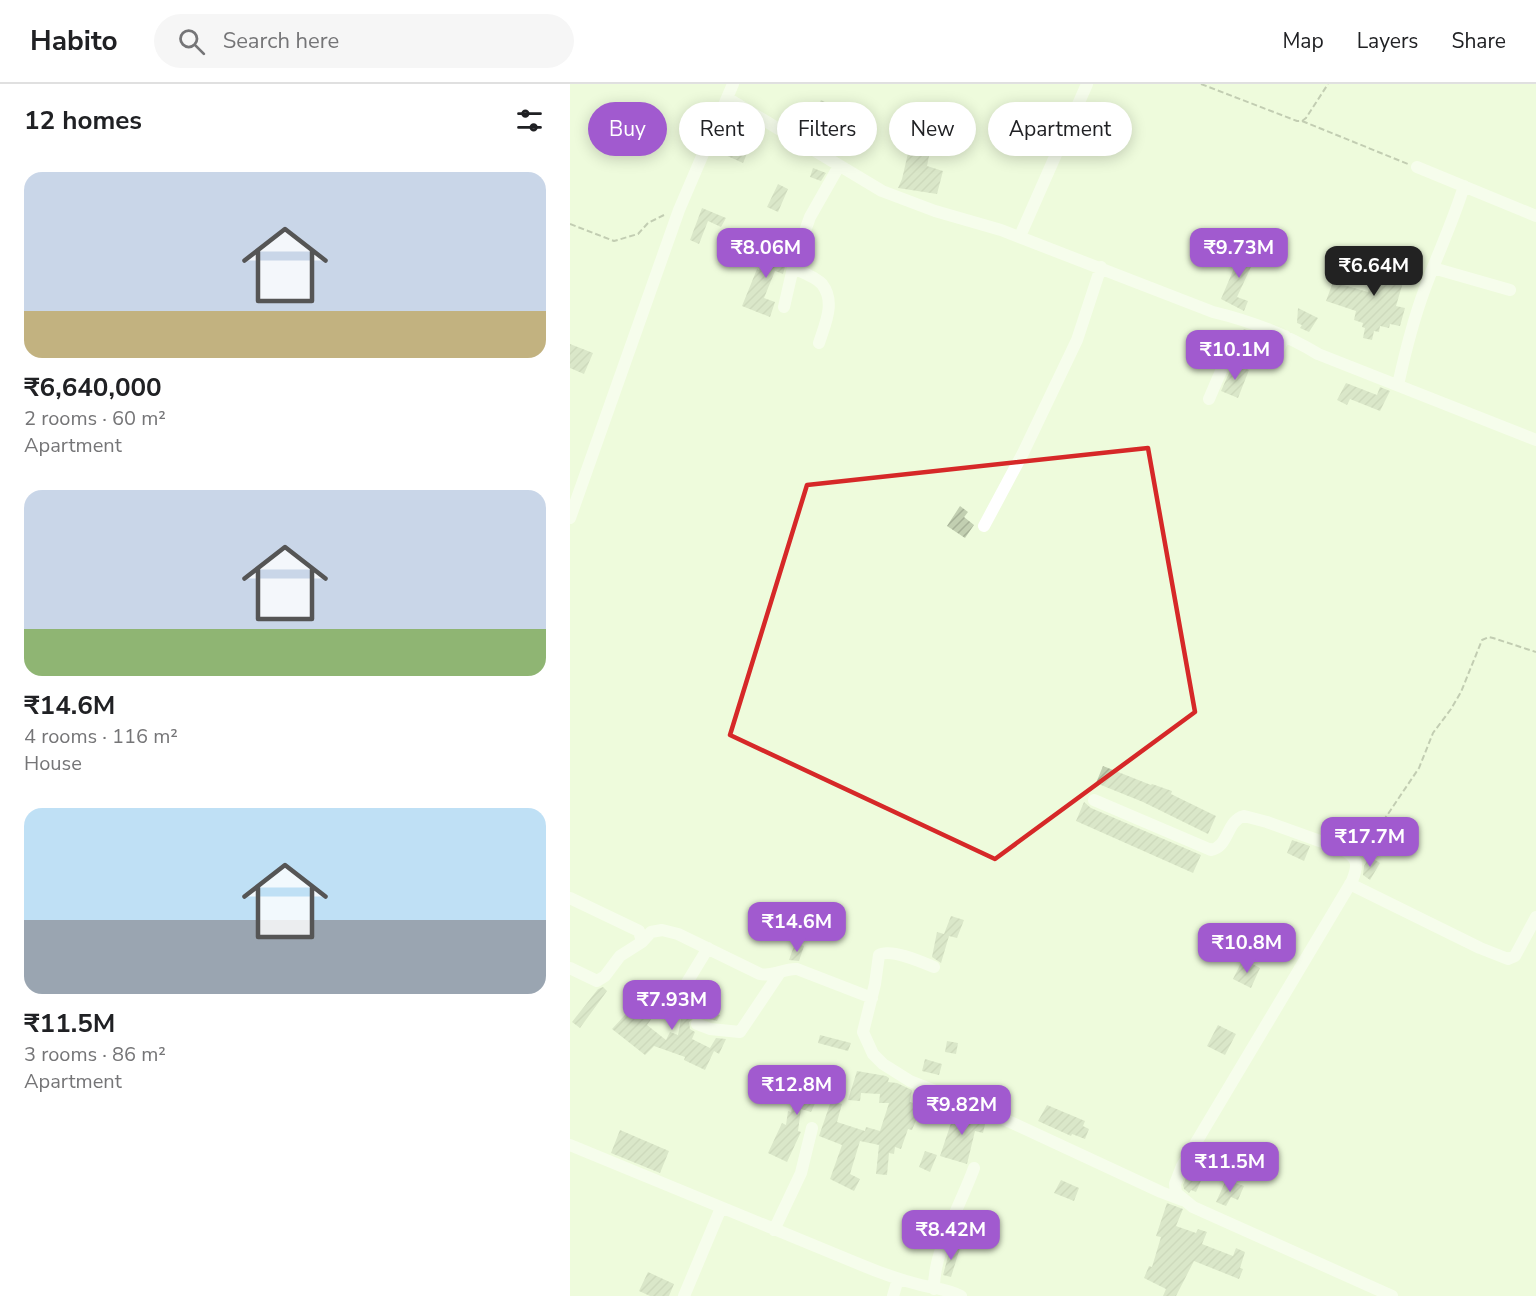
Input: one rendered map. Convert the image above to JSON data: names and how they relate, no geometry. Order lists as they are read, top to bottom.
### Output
{
  "page": {
    "header": "Habito",
    "search": "Search here",
    "nav": ["Map", "Layers", "Share"],
    "heading": "12 homes",
    "chip": [
      "Buy",
      "Rent",
      "Filters",
      "New",
      "Apartment"
    ],
    "list": [
      {
        "name": "₹6,640,000",
        "note": "2 rooms · 60 m² · Apartment"
      },
      {
        "name": "₹14.6M",
        "note": "4 rooms · 116 m² · House"
      },
      {
        "name": "₹11.5M",
        "note": "3 rooms · 86 m² · Apartment"
      }
    ],
    "price": [
      "₹8.06M",
      "₹9.73M",
      "₹6.64M",
      "₹10.1M",
      "₹17.7M",
      "₹14.6M",
      "₹10.8M",
      "₹7.93M",
      "₹12.8M",
      "₹9.82M",
      "₹11.5M",
      "₹8.42M"
    ]
  }
}
